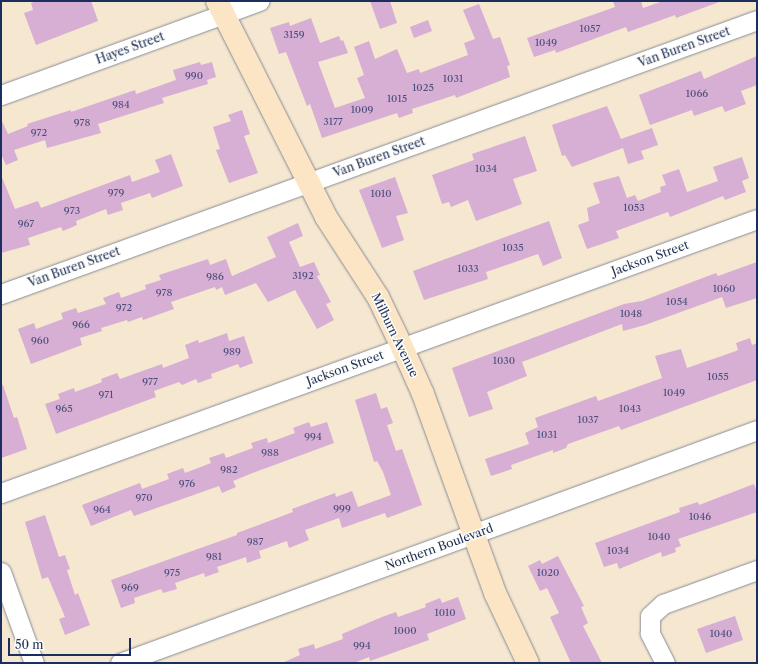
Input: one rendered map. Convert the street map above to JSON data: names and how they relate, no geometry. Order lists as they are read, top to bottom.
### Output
{
  "streets": {
    "main road": ["Milburn Avenue"],
    "street": [
      "Van Buren Street",
      "Hayes Street",
      "Jackson Street",
      "Northern Boulevard"
    ]
  },
  "crossings": [
    ["Van Buren Street", "Milburn Avenue"],
    ["Hayes Street", "Milburn Avenue"],
    ["Jackson Street", "Milburn Avenue"],
    ["Milburn Avenue", "Northern Boulevard"]
  ],
  "house_numbers": [
    "1057",
    "3159",
    "1049",
    "990",
    "1031",
    "1025",
    "1066",
    "1015",
    "984",
    "1009",
    "3177",
    "978",
    "972",
    "1034",
    "979",
    "1010",
    "1053",
    "973",
    "967",
    "1035",
    "1033",
    "3192",
    "986",
    "1060",
    "978",
    "1054",
    "972",
    "1048",
    "966",
    "960",
    "989",
    "1030",
    "1055",
    "977",
    "1049",
    "971",
    "965",
    "1043",
    "1037",
    "1031",
    "994",
    "988",
    "982",
    "976",
    "970",
    "999",
    "964",
    "1046",
    "1040",
    "987",
    "1034",
    "981",
    "975",
    "1020",
    "969",
    "1010",
    "1000",
    "1040",
    "994"
  ],
  "scale_bar": "50 m"
}
